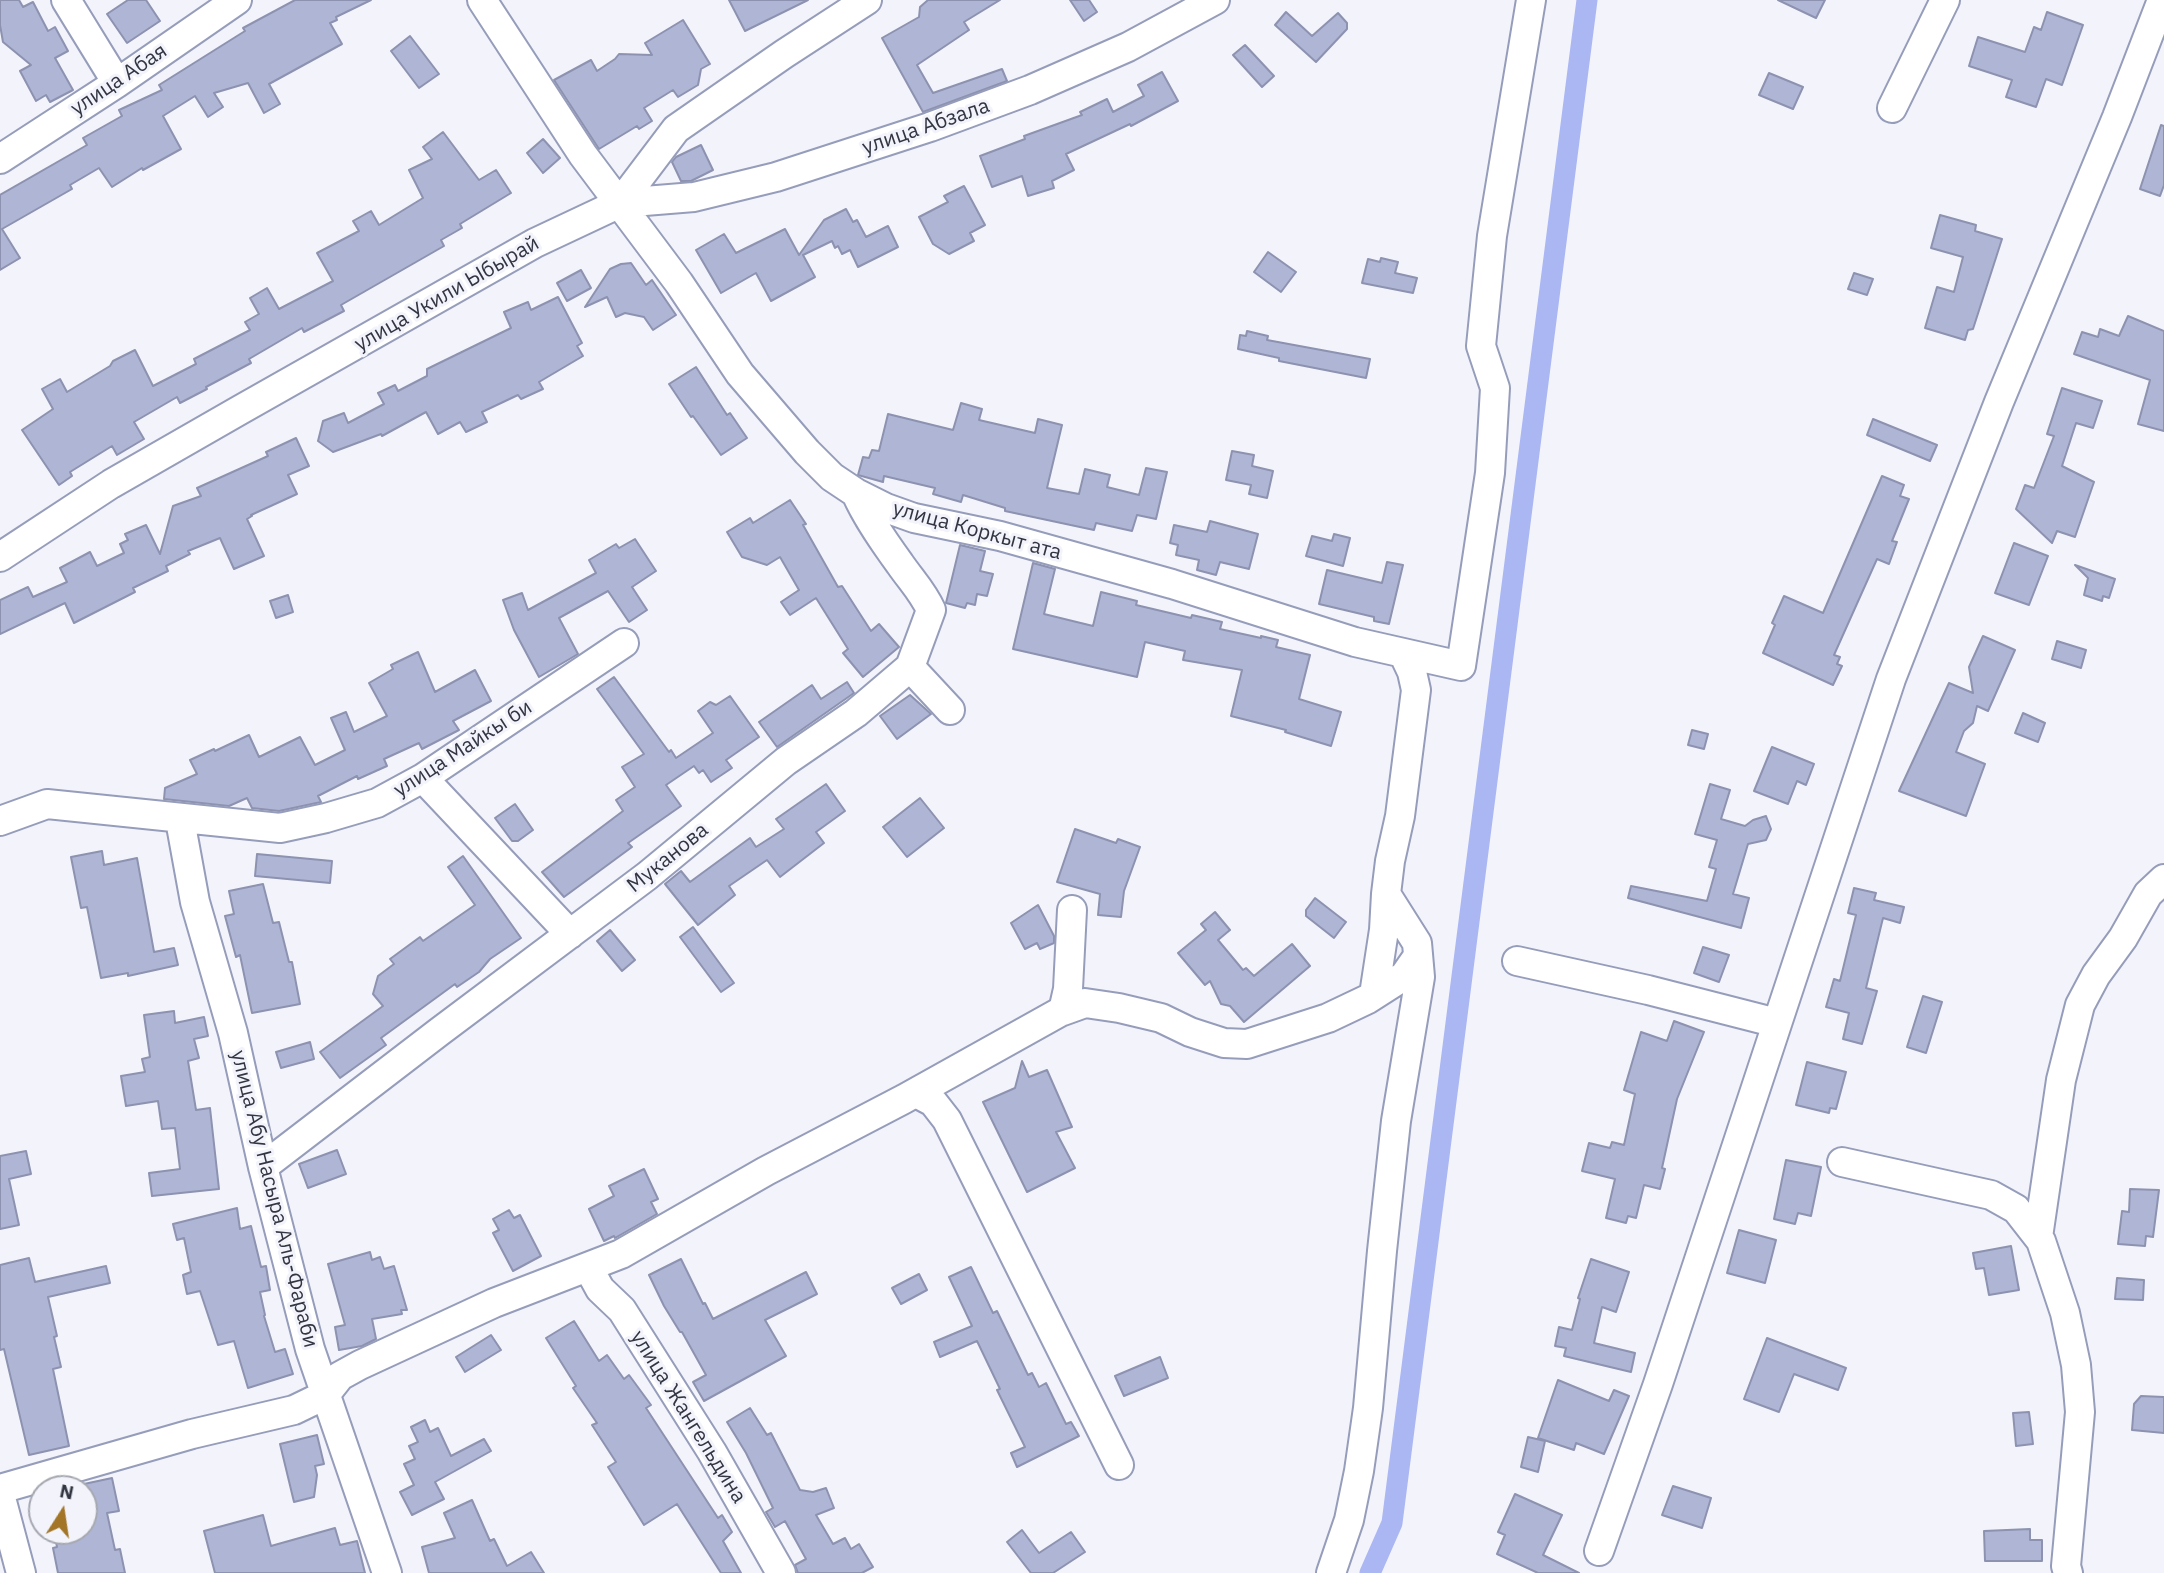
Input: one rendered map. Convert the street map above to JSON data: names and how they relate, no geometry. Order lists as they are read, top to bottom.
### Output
{
  "streets": {
    "street": [
      "улица Абая",
      "улица Абзала",
      "улица Укили Ыбырай",
      "улица Коркыт ата",
      "улица Майкы би",
      "Муканова",
      "улица Абу Насыра Аль-Фараби",
      "улица Жангельдина"
    ]
  },
  "crossings": [
    ["улица Абзала", "улица Укили Ыбырай"],
    ["улица Абзала", "улица Коркыт ата"],
    ["улица Укили Ыбырай", "улица Коркыт ата"],
    ["улица Коркыт ата", "Муканова"],
    ["улица Майкы би", "улица Абу Насыра Аль-Фараби"],
    ["Муканова", "улица Абу Насыра Аль-Фараби"]
  ],
  "north": "top"
}
